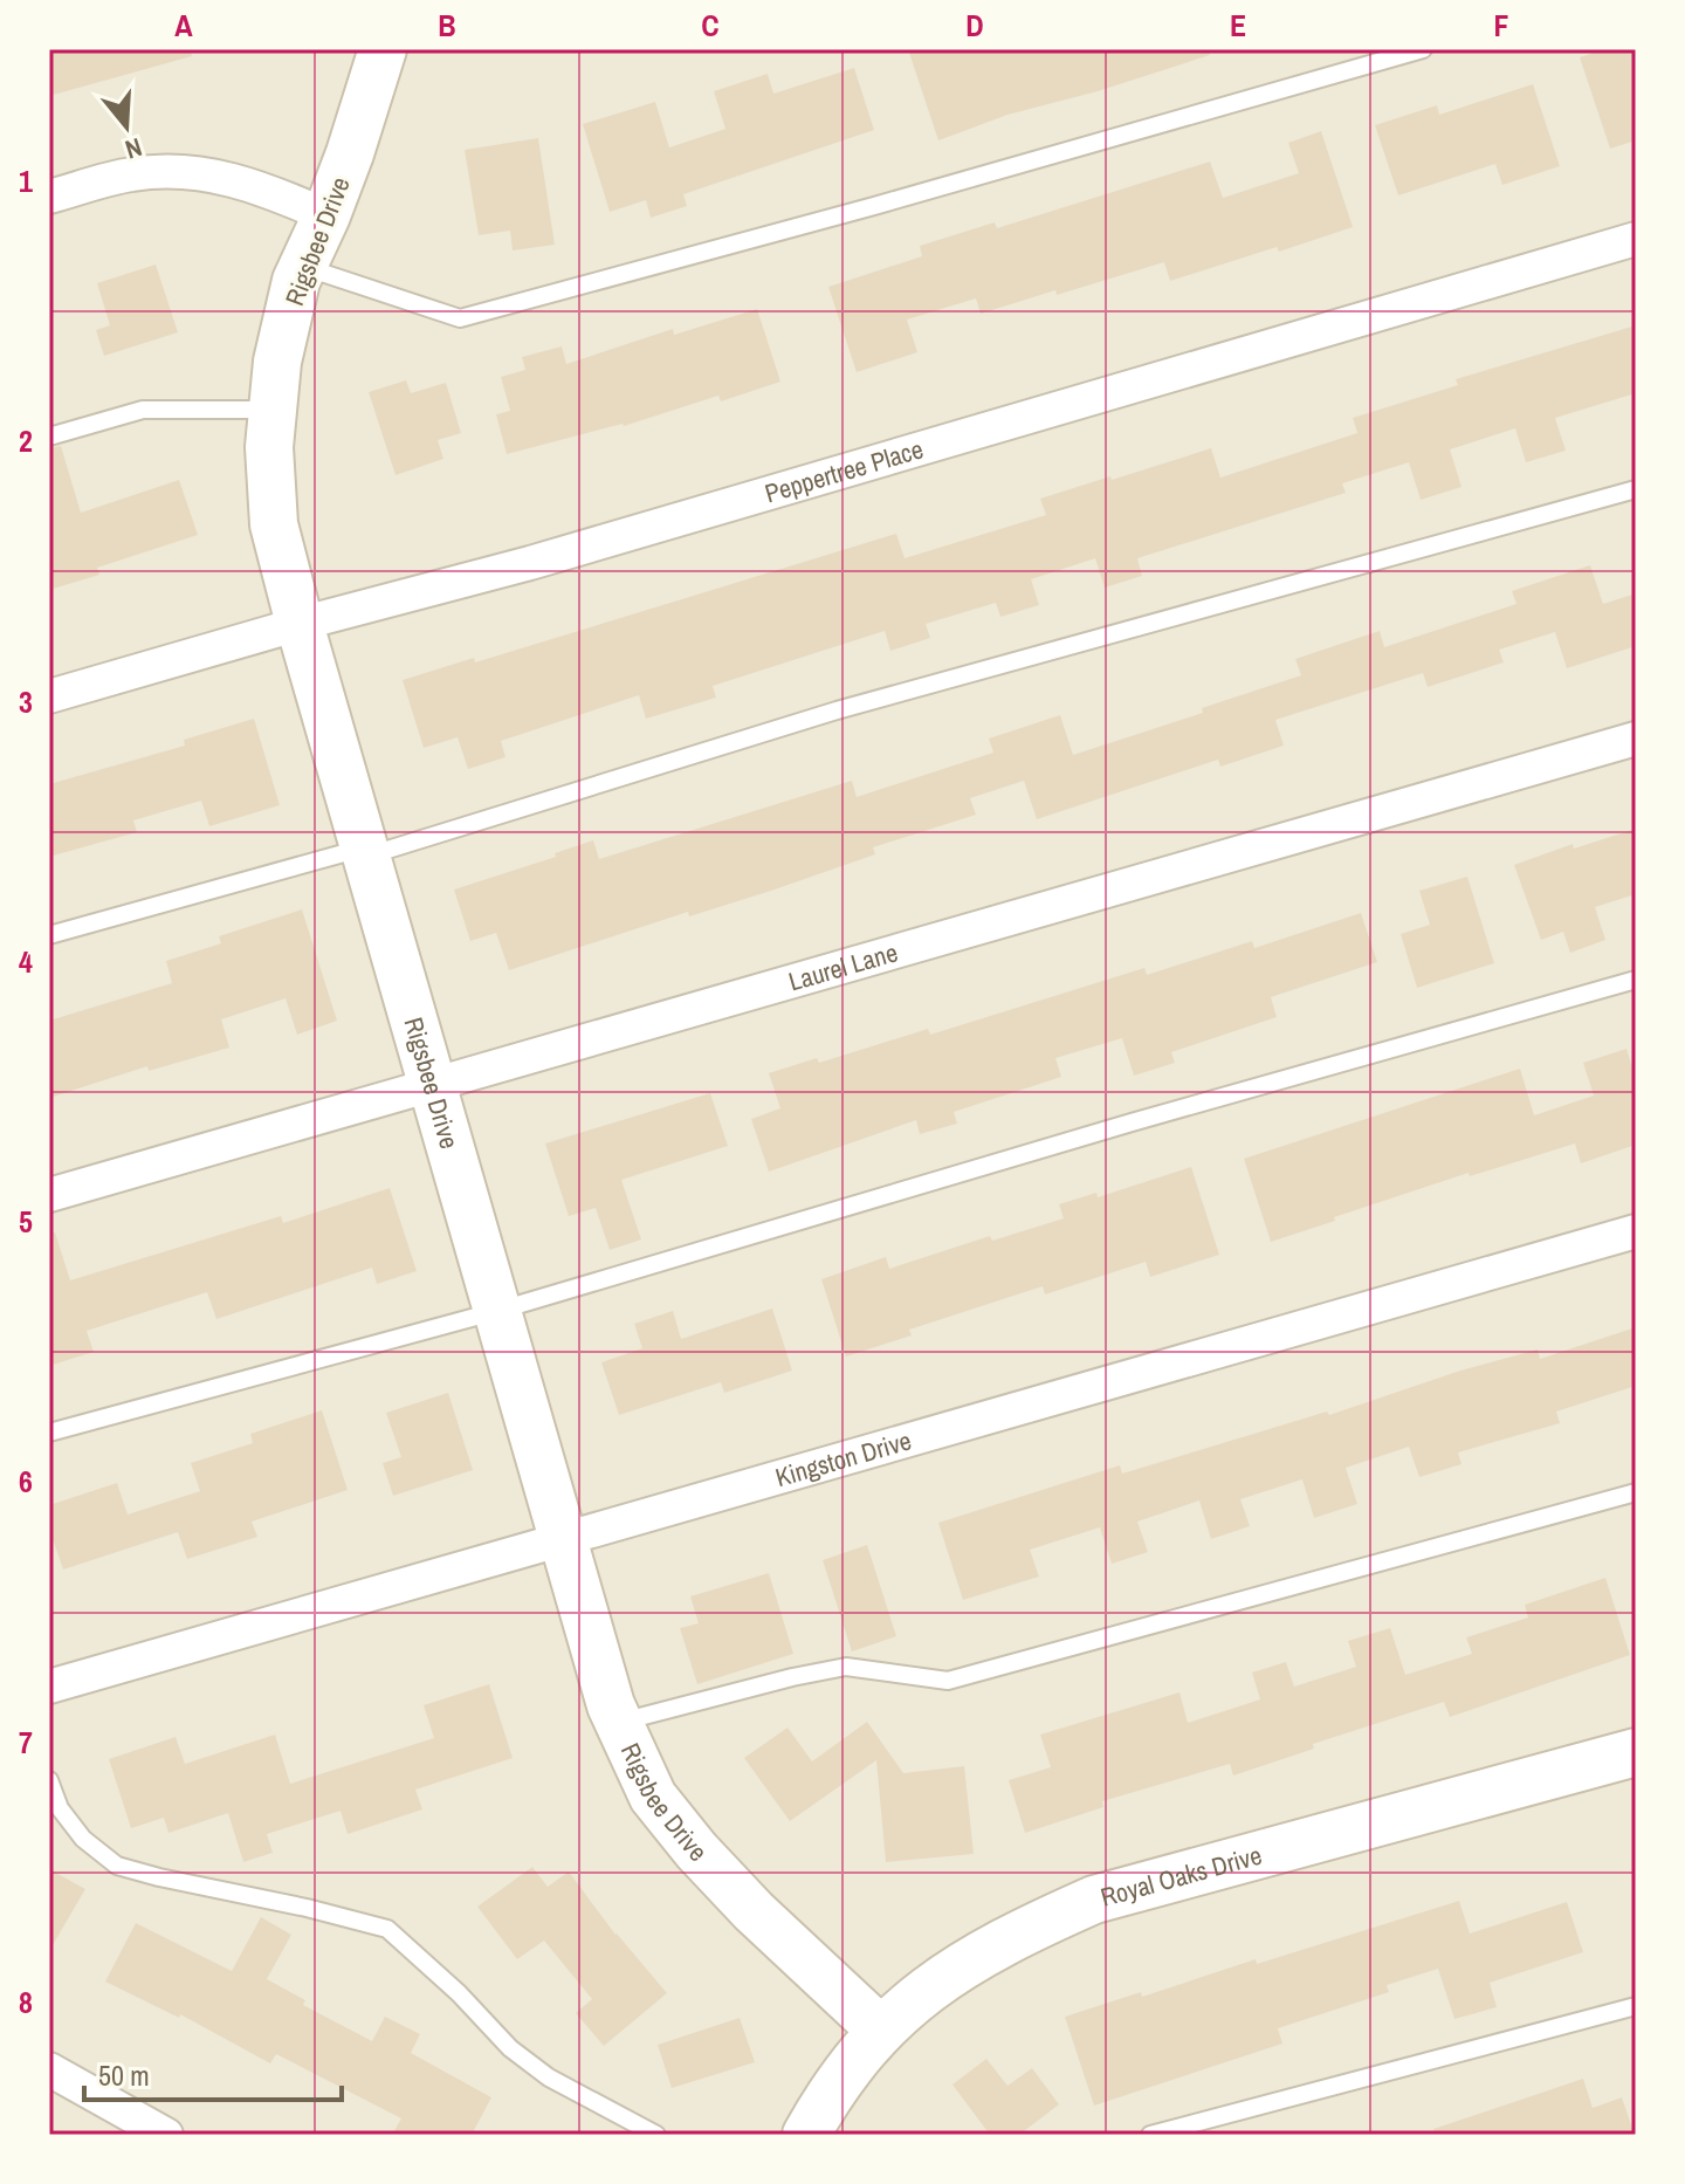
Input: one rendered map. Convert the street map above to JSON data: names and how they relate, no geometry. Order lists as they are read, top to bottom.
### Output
{
  "streets": {
    "street": [
      "Rigsbee Drive",
      "Peppertree Place",
      "Laurel Lane",
      "Kingston Drive",
      "Royal Oaks Drive"
    ]
  },
  "crossings": [
    ["Rigsbee Drive", "Peppertree Place"],
    ["Rigsbee Drive", "Laurel Lane"],
    ["Rigsbee Drive", "Kingston Drive"],
    ["Rigsbee Drive", "Royal Oaks Drive"]
  ],
  "scale_bar": "50 m",
  "north": "bottom",
  "grid": {
    "columns": [
      "A",
      "B",
      "C",
      "D",
      "E",
      "F"
    ],
    "rows": [
      "1",
      "2",
      "3",
      "4",
      "5",
      "6",
      "7",
      "8"
    ]
  }
}
